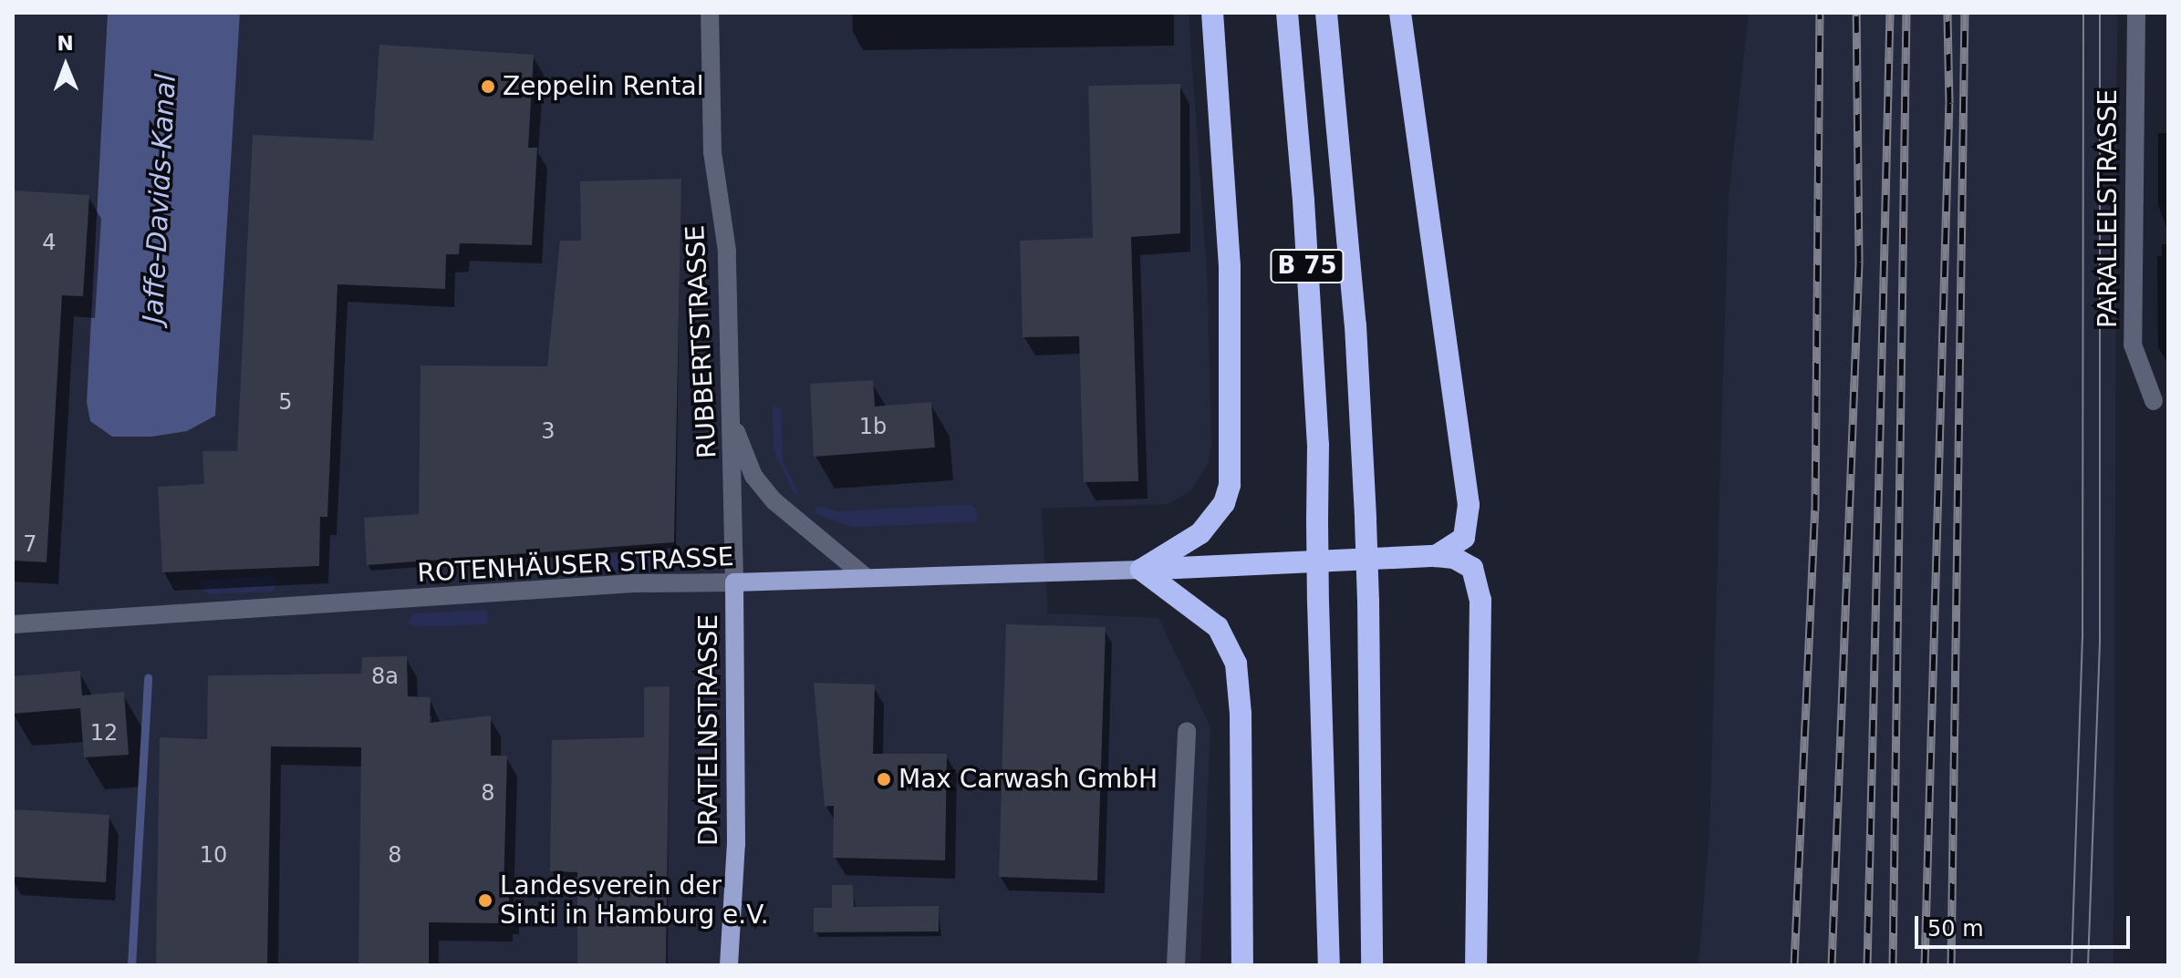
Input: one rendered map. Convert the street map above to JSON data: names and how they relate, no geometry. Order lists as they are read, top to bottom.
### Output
{
  "streets": {
    "highway": ["B 75"],
    "main road": ["ROTENHÄUSER STRASSE", "DRATELNSTRASSE"],
    "street": ["PARALLELSTRASSE", "RUBBERTSTRASSE"]
  },
  "crossings": [
    ["RUBBERTSTRASSE", "ROTENHÄUSER STRASSE"],
    ["RUBBERTSTRASSE", "DRATELNSTRASSE"],
    ["ROTENHÄUSER STRASSE", "DRATELNSTRASSE"]
  ],
  "water": ["Jaffe-Davids-Kanal"],
  "places": ["Zeppelin Rental", "Max Carwash GmbH", "Landesverein der Sinti in Hamburg e.V."],
  "house_numbers": [
    "4",
    "5",
    "1b",
    "3",
    "7",
    "8a",
    "12",
    "8",
    "10",
    "8"
  ],
  "scale_bar": "50 m",
  "north": "top"
}
